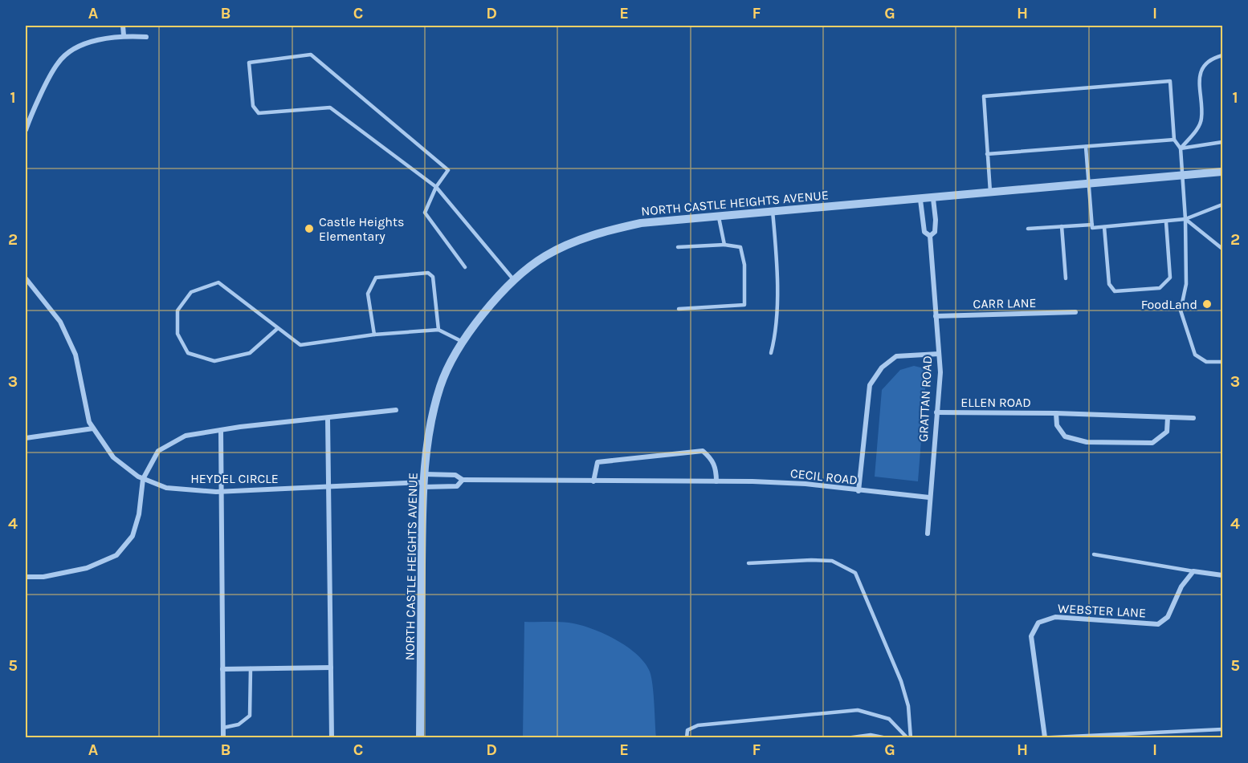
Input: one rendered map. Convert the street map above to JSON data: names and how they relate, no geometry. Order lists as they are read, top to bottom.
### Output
{
  "streets": {
    "street": [
      "NORTH CASTLE HEIGHTS AVENUE",
      "CARR LANE",
      "GRATTAN ROAD",
      "ELLEN ROAD",
      "CECIL ROAD",
      "HEYDEL CIRCLE",
      "WEBSTER LANE"
    ]
  },
  "crossings": [
    ["NORTH CASTLE HEIGHTS AVENUE", "HEYDEL CIRCLE"],
    ["CARR LANE", "GRATTAN ROAD"],
    ["GRATTAN ROAD", "ELLEN ROAD"],
    ["GRATTAN ROAD", "CECIL ROAD"]
  ],
  "places": ["Castle Heights Elementary", "FoodLand"],
  "grid": {
    "columns": [
      "A",
      "B",
      "C",
      "D",
      "E",
      "F",
      "G",
      "H",
      "I"
    ],
    "rows": [
      "1",
      "2",
      "3",
      "4",
      "5"
    ]
  }
}
